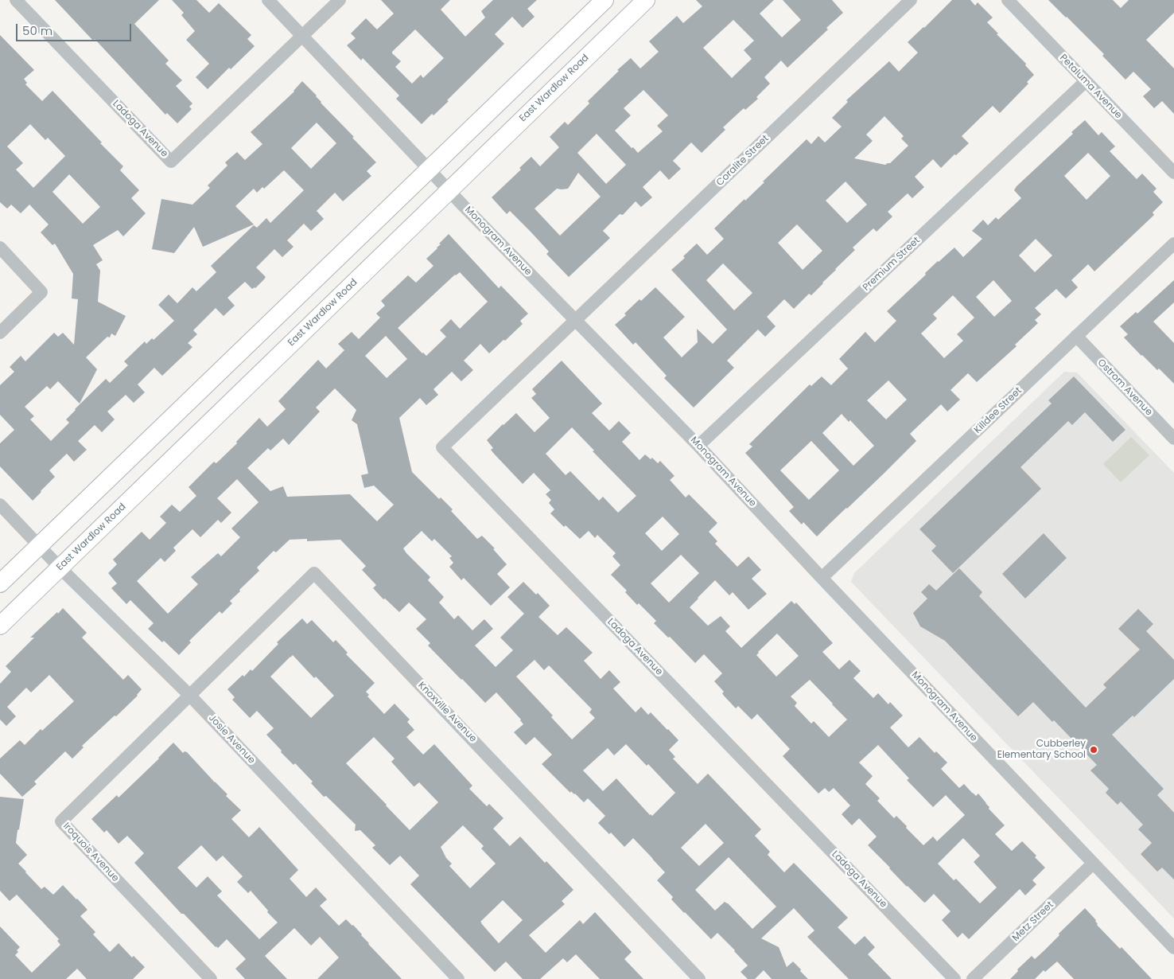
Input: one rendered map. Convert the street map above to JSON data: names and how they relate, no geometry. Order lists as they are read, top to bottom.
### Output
{
  "streets": {
    "main road": ["East Wardlow Road"],
    "street": [
      "Petaluma Avenue",
      "Ladoga Avenue",
      "Coralite Street",
      "Monogram Avenue",
      "Premium Street",
      "Ostrom Avenue",
      "Killdee Street",
      "Knoxville Avenue",
      "Josie Avenue",
      "Iroquois Avenue",
      "Metz Street"
    ]
  },
  "crossings": [
    ["Petaluma Avenue", "Premium Street"],
    ["East Wardlow Road", "Monogram Avenue"],
    ["East Wardlow Road", "Josie Avenue"],
    ["Ladoga Avenue", "Coralite Street"],
    ["Ladoga Avenue", "Monogram Avenue"],
    ["Coralite Street", "Monogram Avenue"],
    ["Monogram Avenue", "Premium Street"],
    ["Monogram Avenue", "Killdee Street"],
    ["Monogram Avenue", "Metz Street"],
    ["Ostrom Avenue", "Killdee Street"],
    ["Knoxville Avenue", "Josie Avenue"],
    ["Knoxville Avenue", "Iroquois Avenue"],
    ["Josie Avenue", "Iroquois Avenue"]
  ],
  "places": ["Cubberley Elementary School"],
  "scale_bar": "50 m"
}
